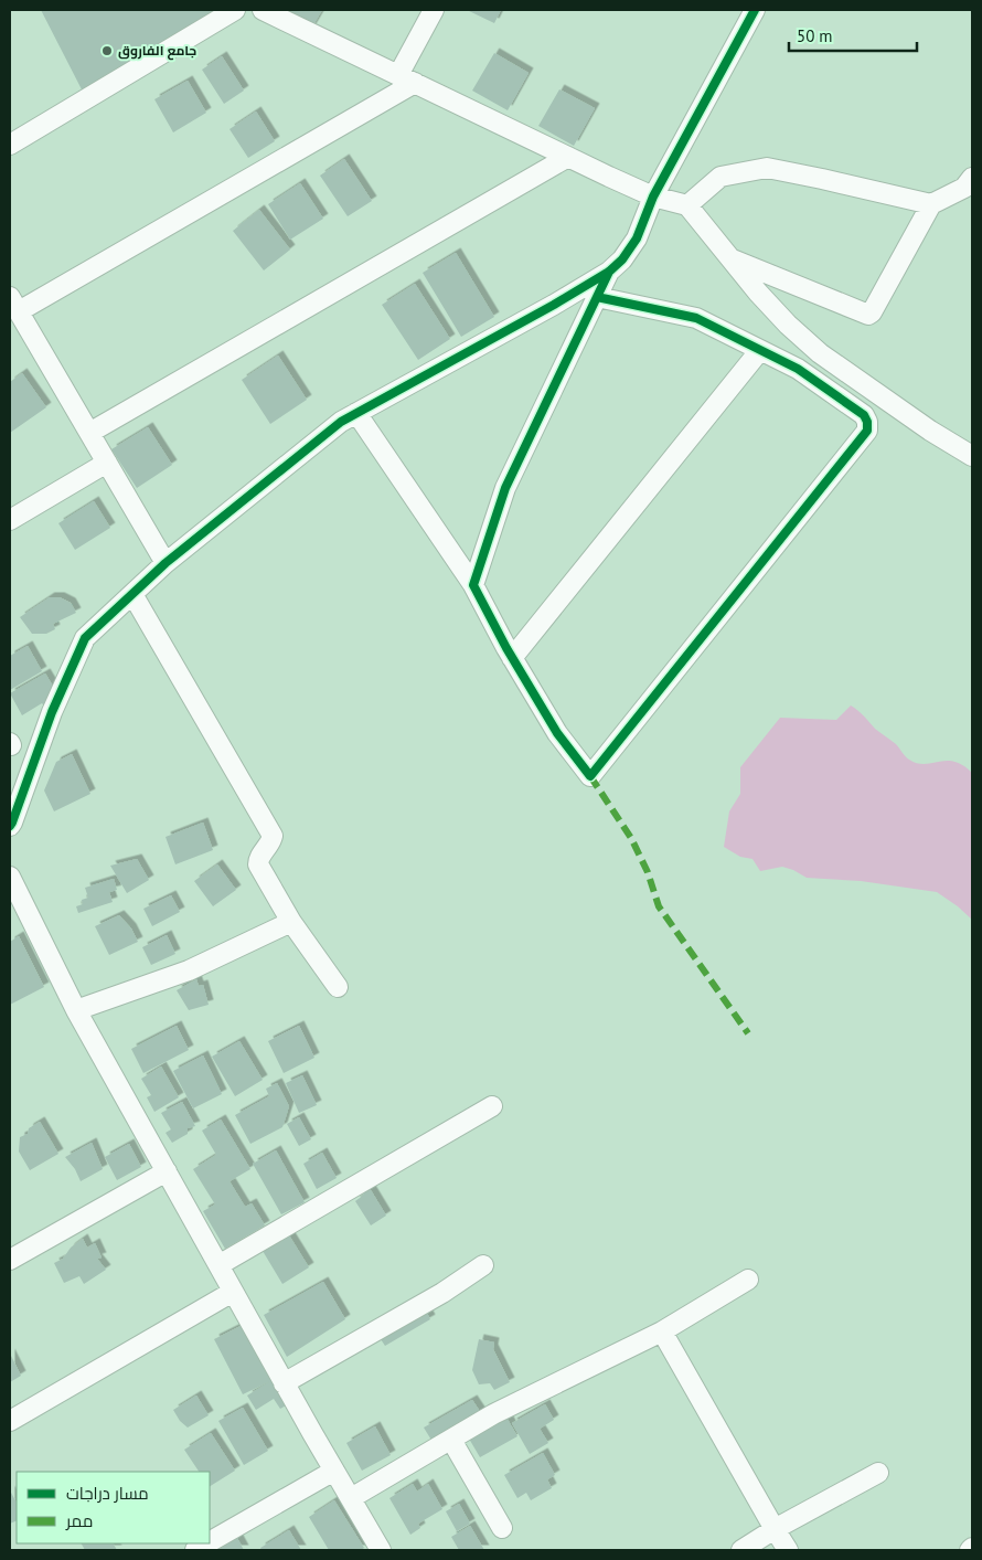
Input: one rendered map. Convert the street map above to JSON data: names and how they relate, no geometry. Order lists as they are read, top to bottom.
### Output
{
  "places": ["جامع الفاروق"],
  "legend": ["مسار دراجات", "ممر"],
  "scale_bar": "50 m"
}
